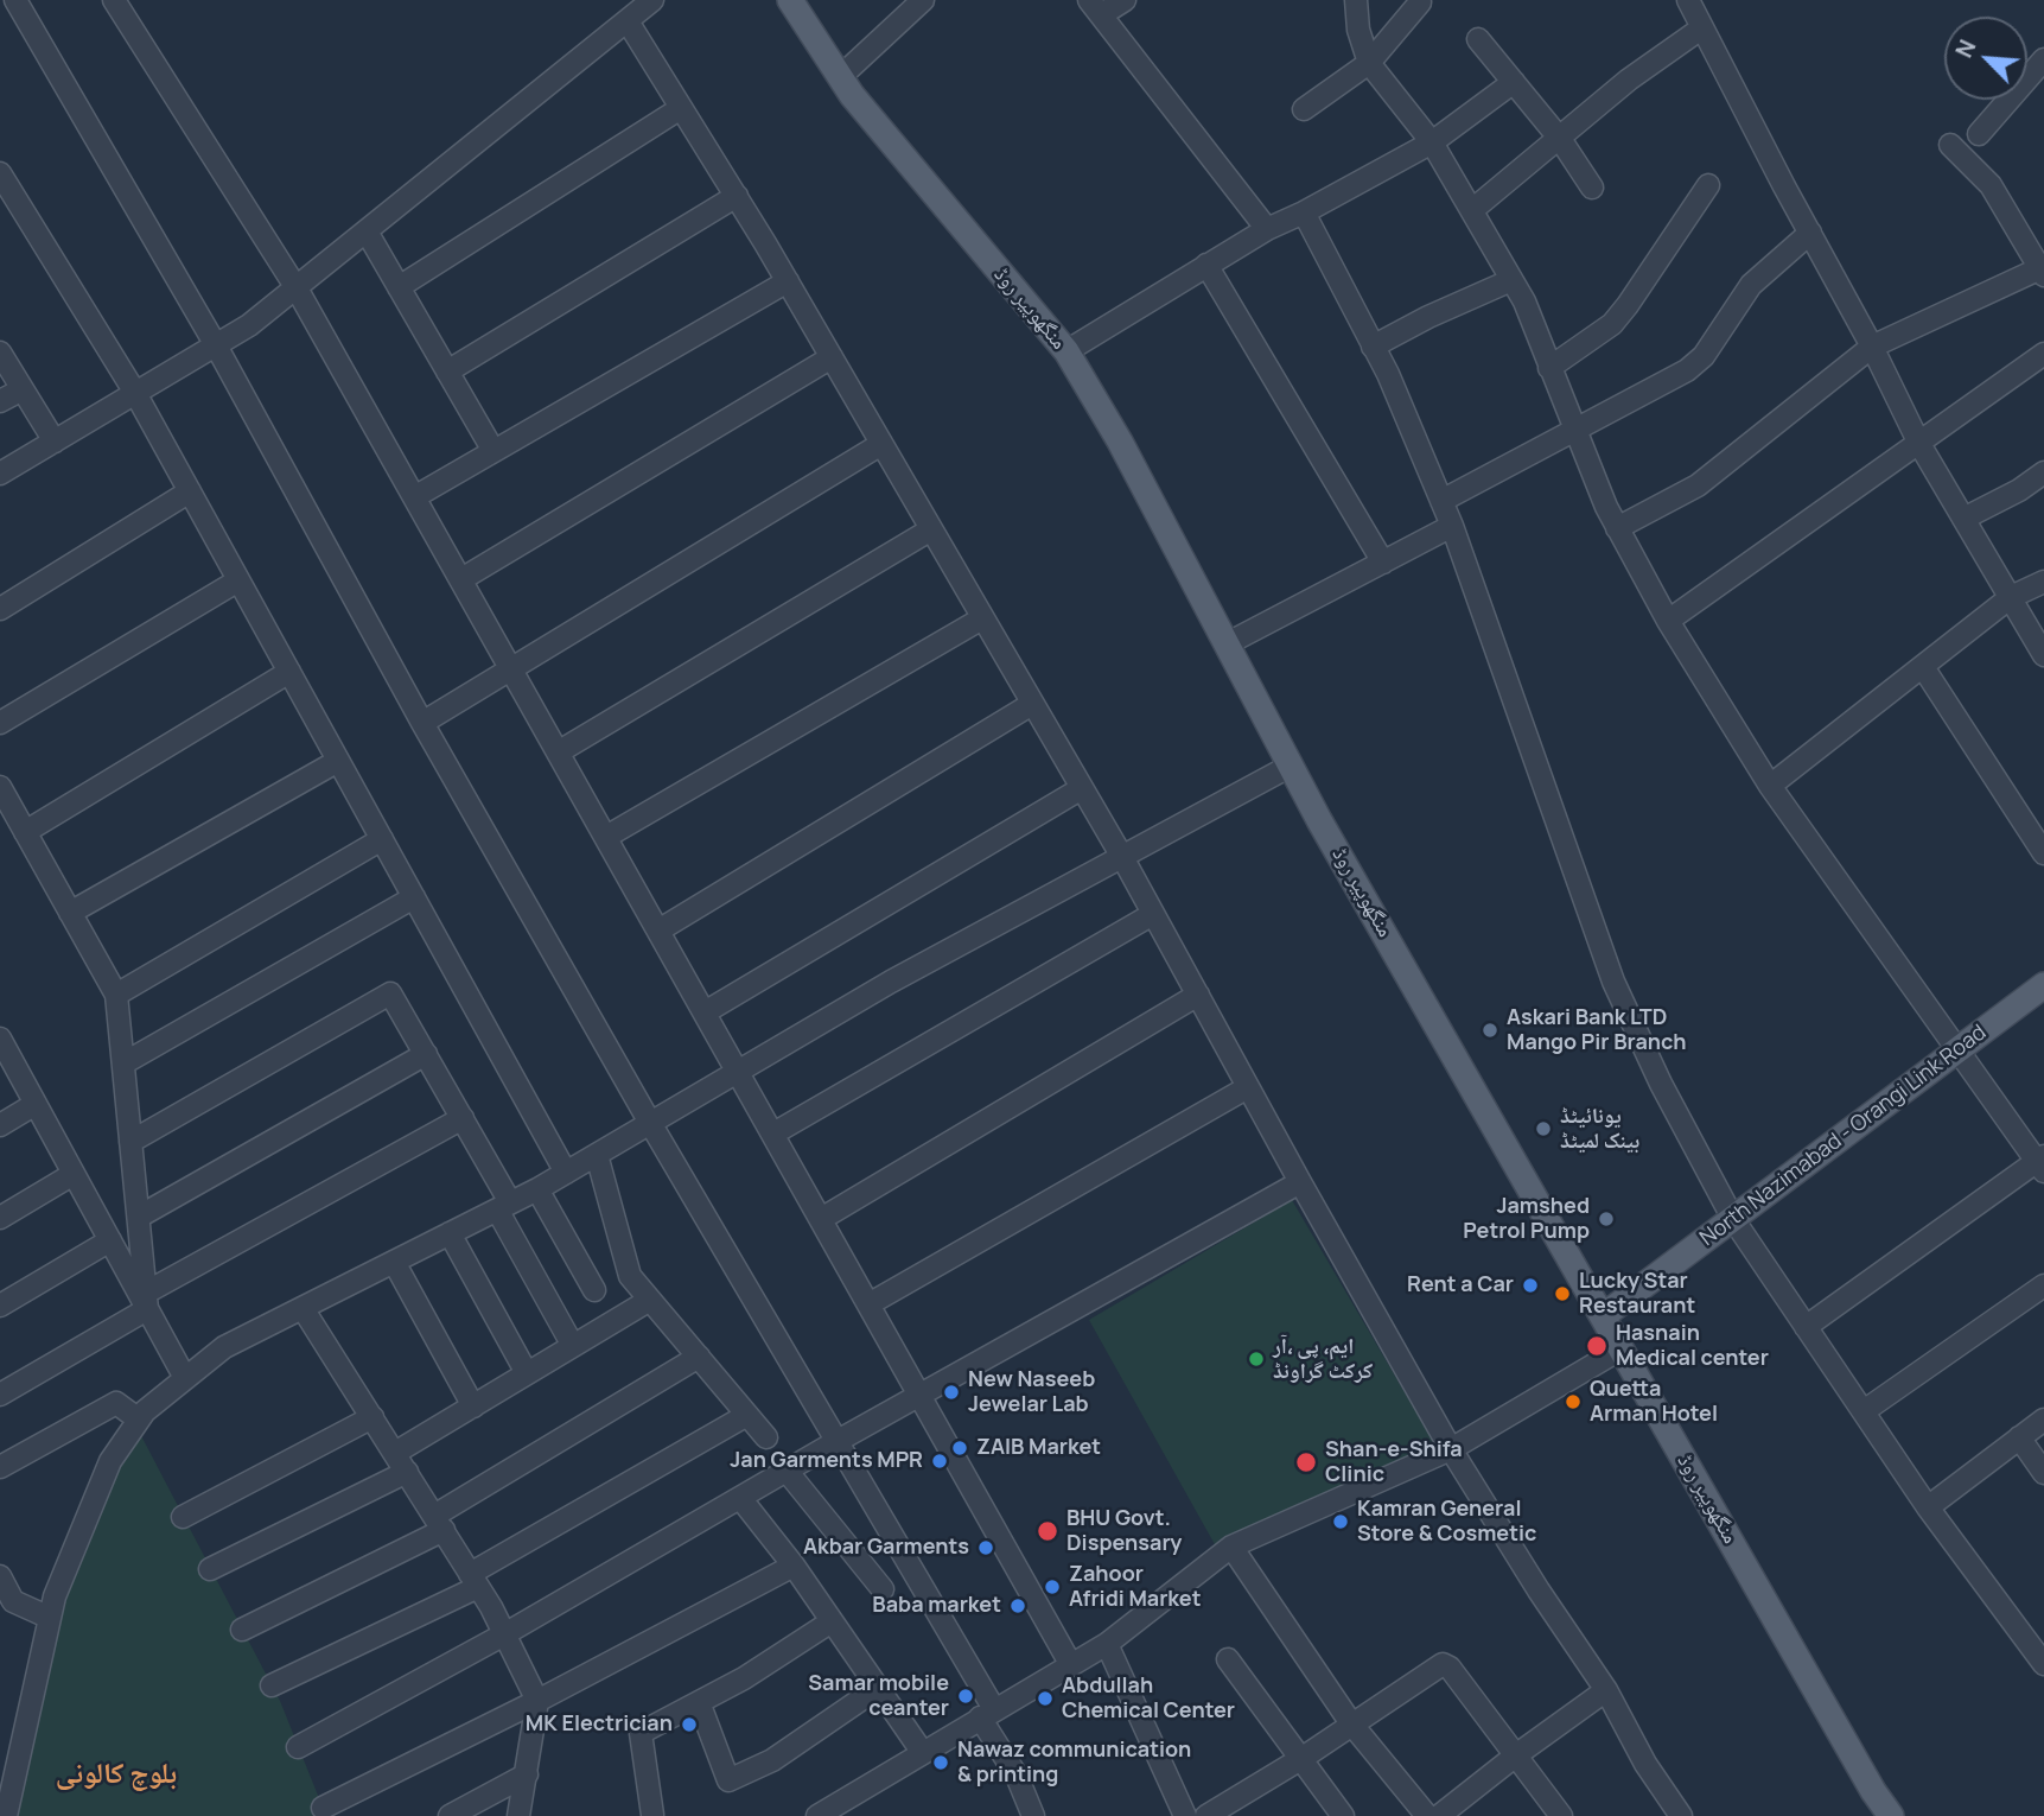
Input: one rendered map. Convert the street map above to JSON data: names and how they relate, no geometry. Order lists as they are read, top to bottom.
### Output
{
  "streets": {
    "main road": ["منگھوپیر روڈ", "North Nazimabad - Orangi Link Road"]
  },
  "crossings": [
    ["منگھوپیر روڈ", "North Nazimabad - Orangi Link Road"]
  ],
  "districts": ["بلوچ کالونی"],
  "places": [
    "Askari Bank LTD Mango Pir Branch",
    "یونائیٹڈ بینک لمیٹڈ",
    "Jamshed Petrol Pump",
    "Rent a Car",
    "Lucky Star Restaurant",
    "Hasnain Medical center",
    "ایم، پی ،آر کرکٹ گراونڈ",
    "New Naseeb Jewelar Lab",
    "Quetta Arman Hotel",
    "ZAIB Market",
    "Jan Garments MPR",
    "Shan-e-Shifa Clinic",
    "Kamran General Store & Cosmetic",
    "BHU Govt. Dispensary",
    "Akbar Garments",
    "Zahoor Afridi Market",
    "Baba market",
    "Samar mobile ceanter",
    "Abdullah Chemical Center",
    "MK Electrician",
    "Nawaz communication & printing"
  ],
  "north": "top left"
}
